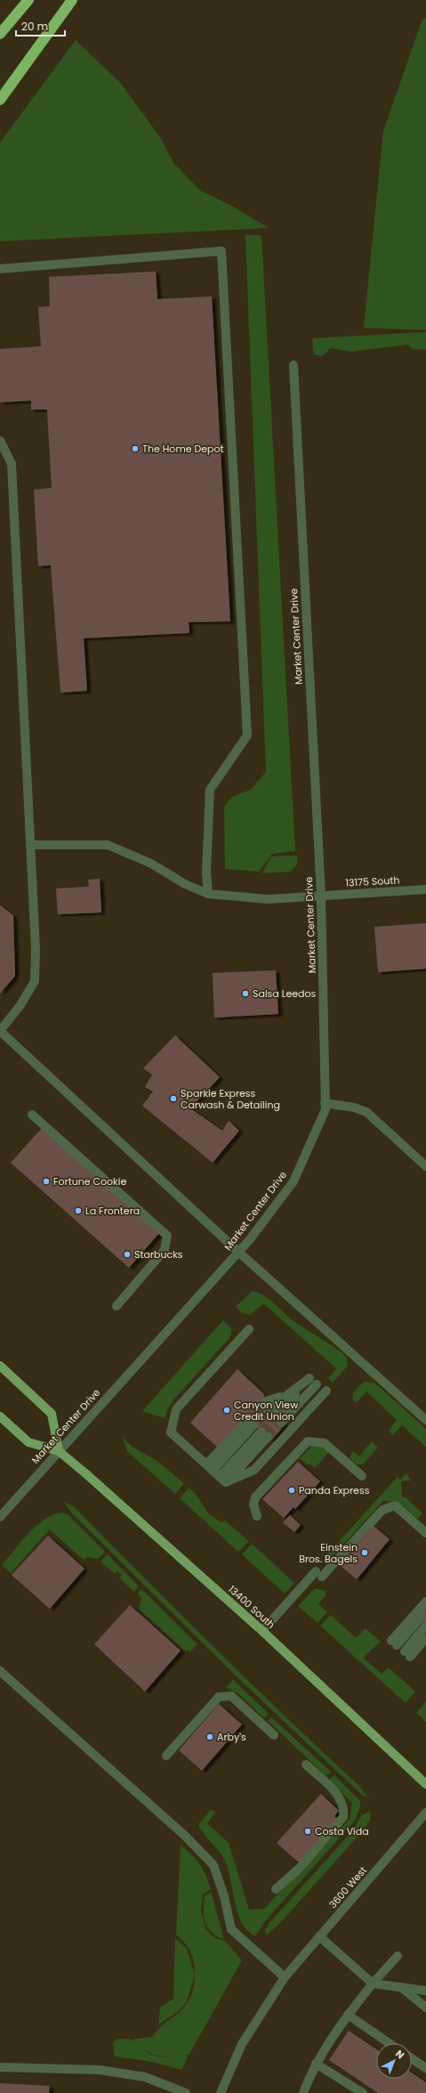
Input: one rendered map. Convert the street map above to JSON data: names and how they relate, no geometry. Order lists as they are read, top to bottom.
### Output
{
  "streets": {
    "main road": ["13400 South"],
    "street": ["Market Center Drive", "13175 South", "3600 West"]
  },
  "crossings": [
    ["Market Center Drive", "13175 South"],
    ["Market Center Drive", "13400 South"]
  ],
  "places": [
    "The Home Depot",
    "Salsa Leedos",
    "Sparkle Express Carwash & Detailing",
    "Fortune Cookie",
    "La Frontera",
    "Starbucks",
    "Canyon View Credit Union",
    "Panda Express",
    "Einstein Bros. Bagels",
    "Arby's",
    "Costa Vida"
  ],
  "scale_bar": "20 m",
  "north": "top right"
}
